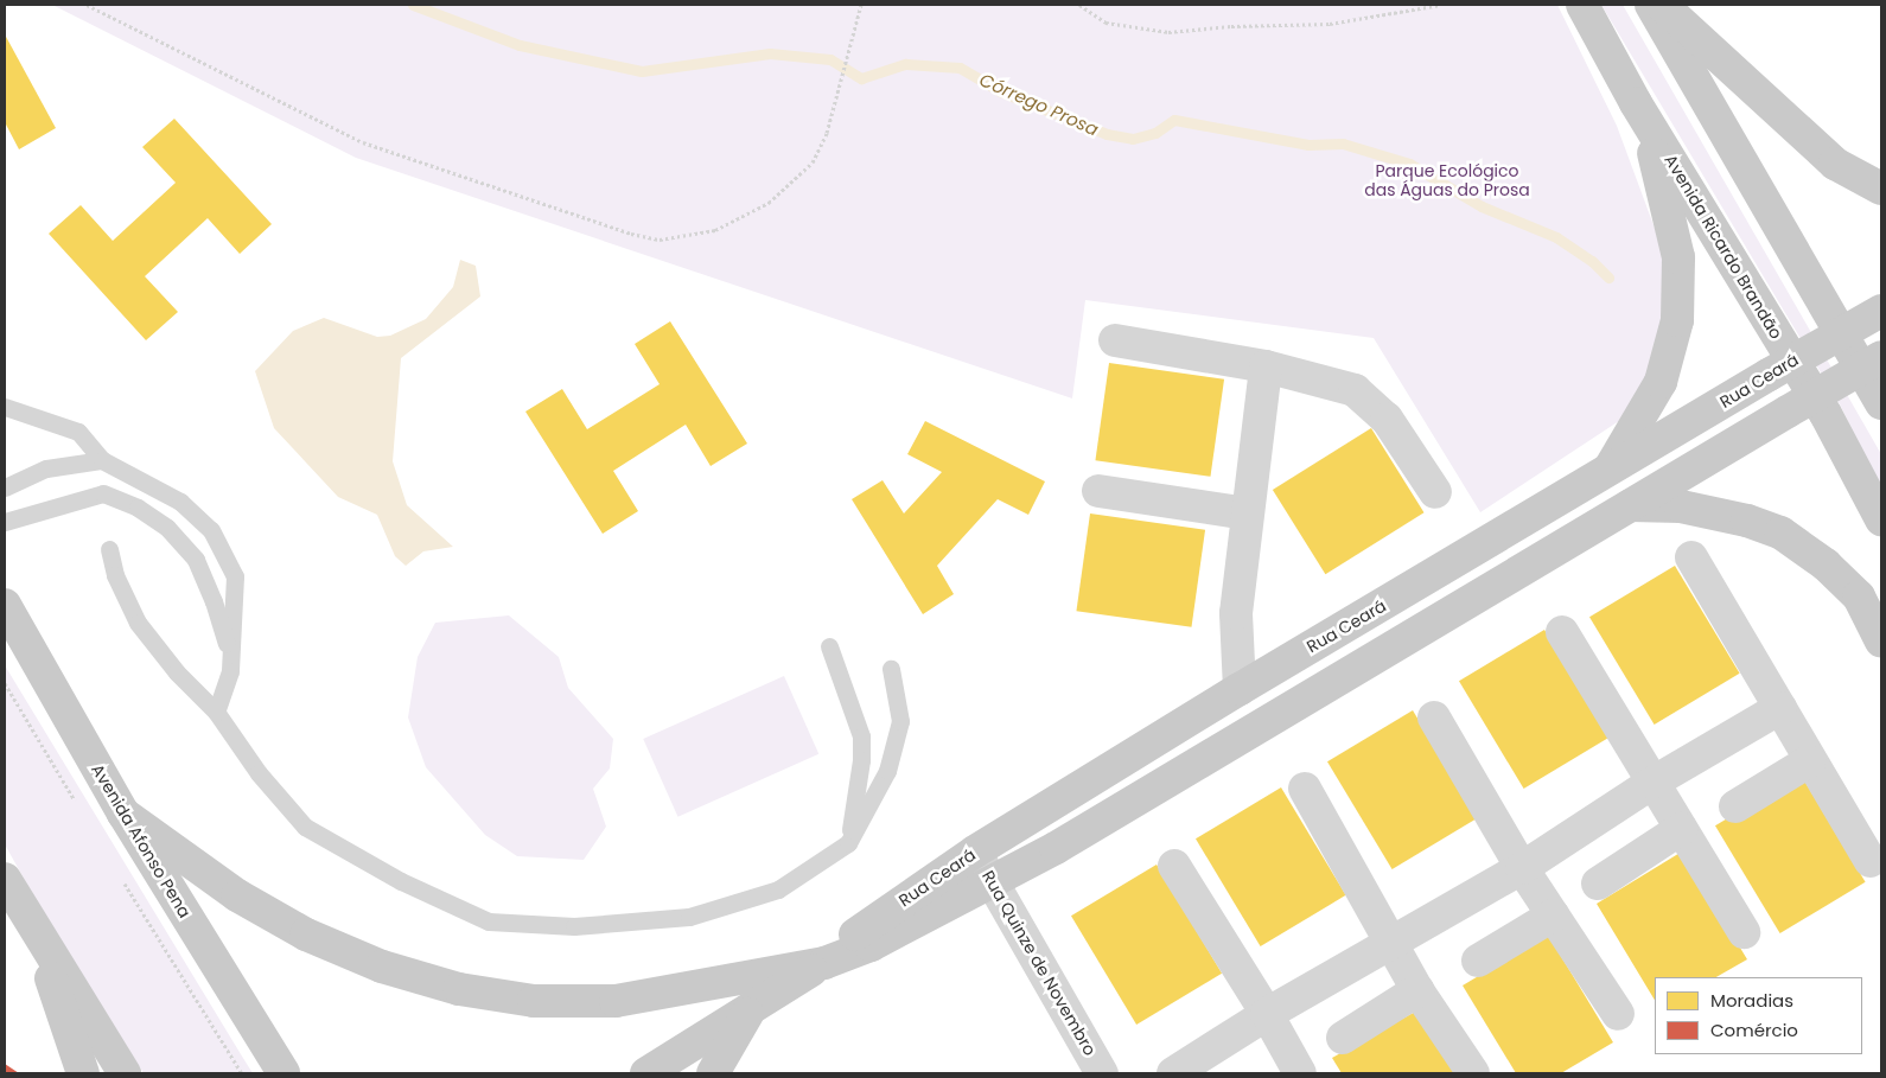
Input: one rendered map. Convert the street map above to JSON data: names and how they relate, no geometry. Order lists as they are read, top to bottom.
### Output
{
  "streets": {
    "main road": ["Avenida Ricardo Brandão", "Rua Ceará", "Avenida Afonso Pena"],
    "street": ["Rua Quinze de Novembro"]
  },
  "crossings": [
    ["Rua Ceará", "Rua Quinze de Novembro"]
  ],
  "water": ["Córrego Prosa"],
  "parks": ["Parque Ecológico das Águas do Prosa"],
  "legend": ["Moradias", "Comércio"]
}
